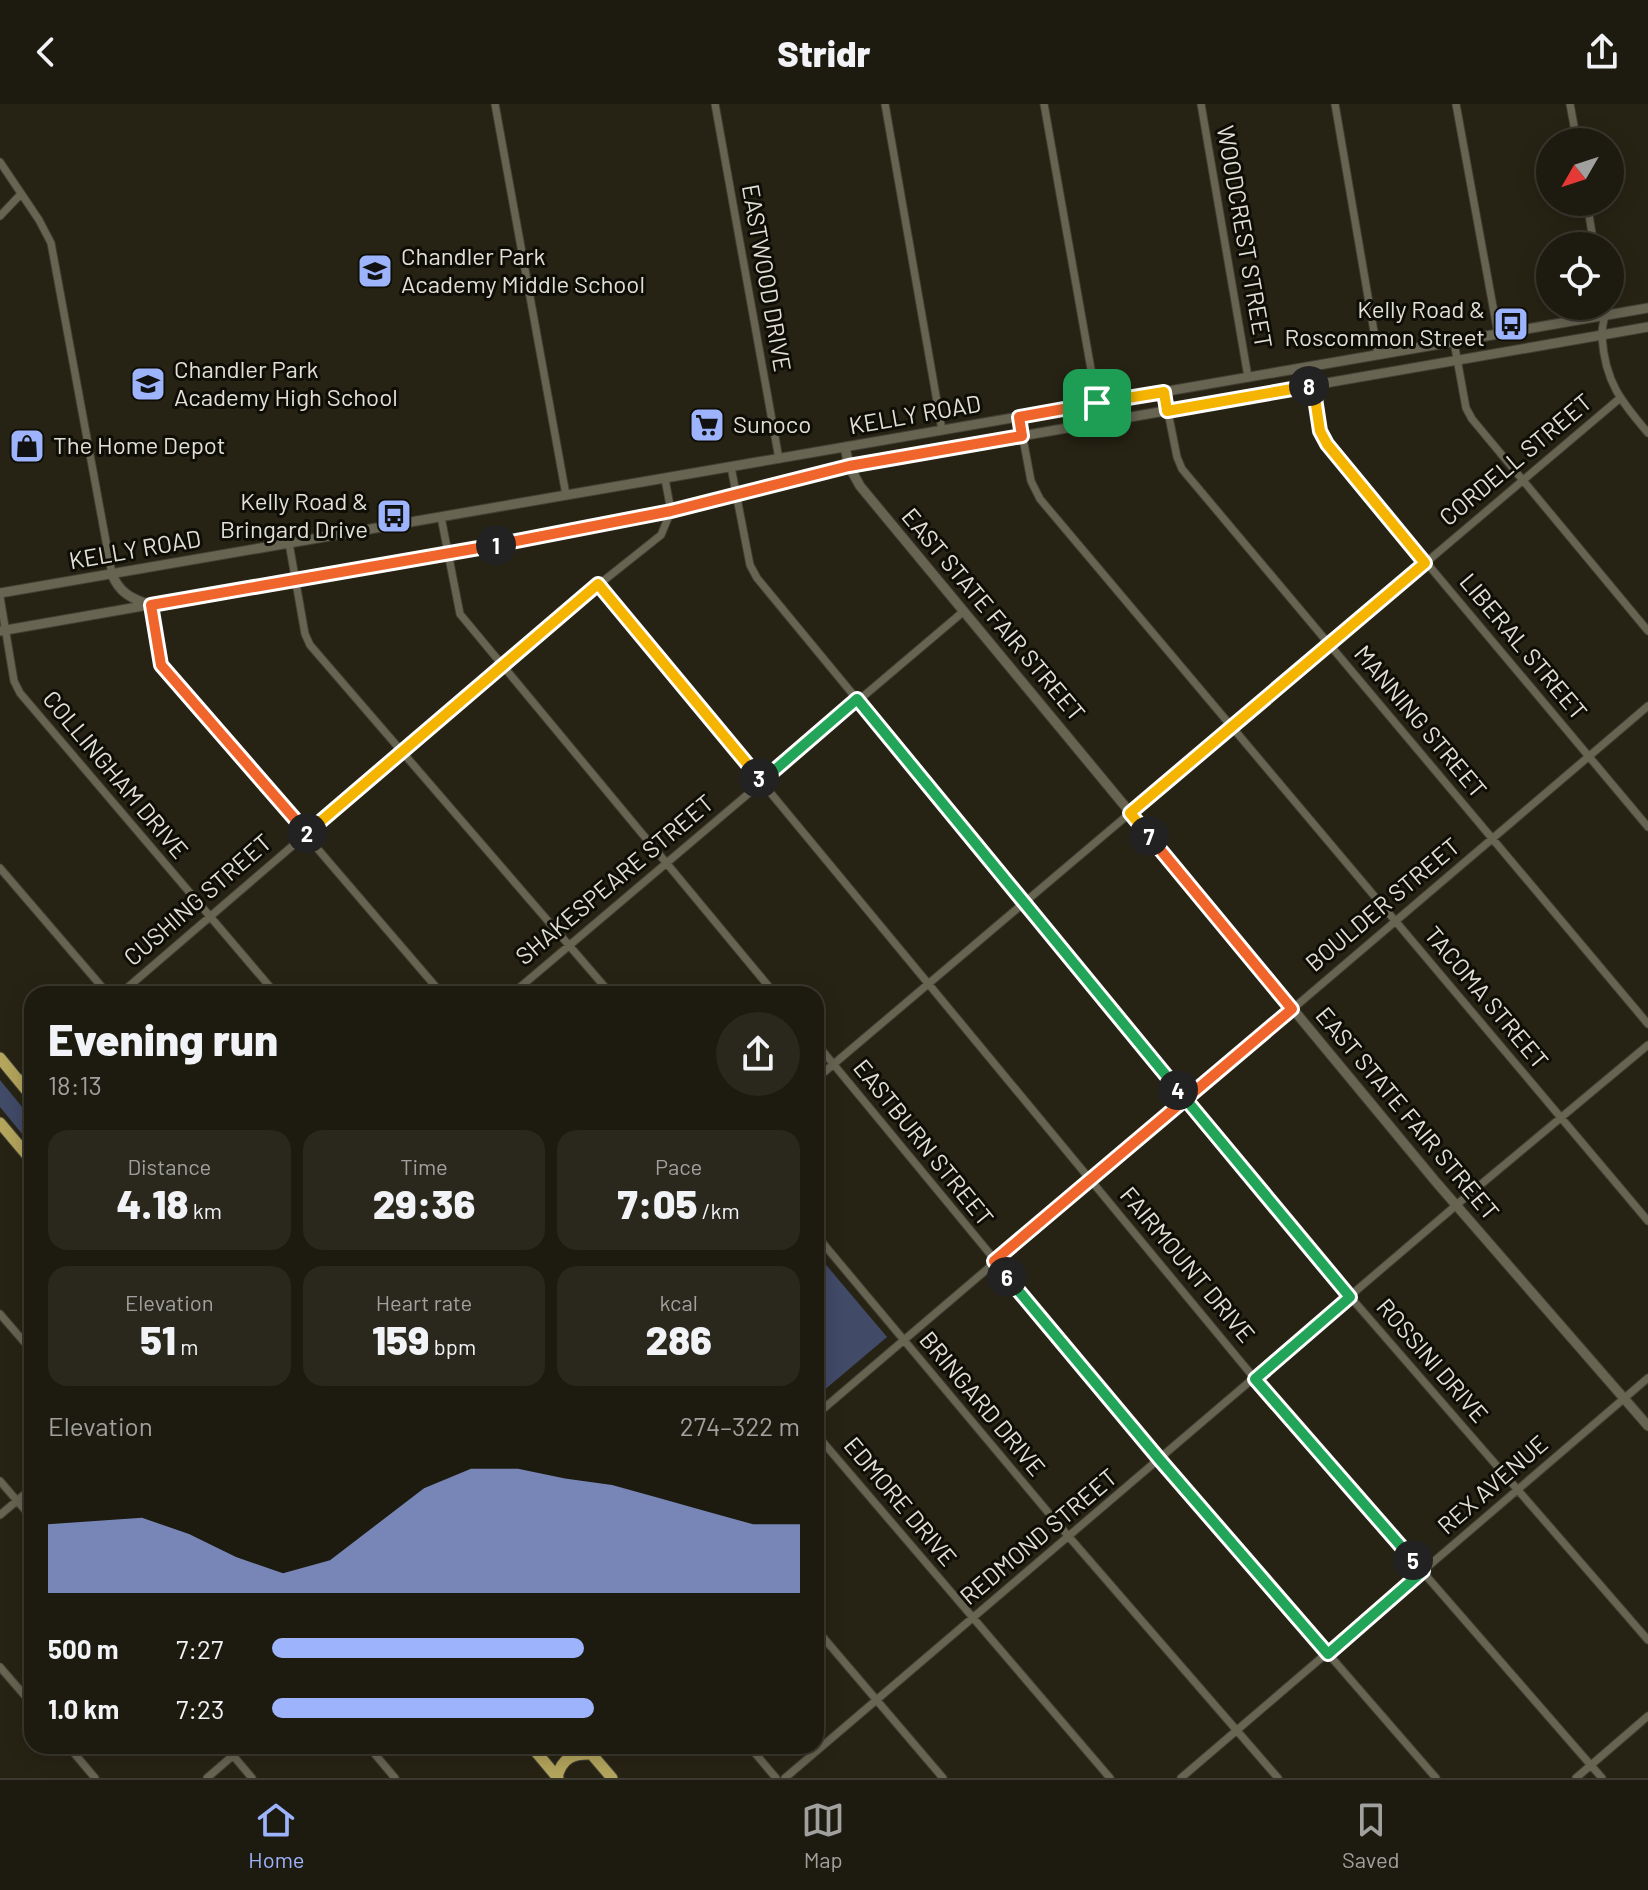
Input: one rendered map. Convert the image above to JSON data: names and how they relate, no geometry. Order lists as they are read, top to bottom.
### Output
{
  "streets": {
    "street": [
      "WOODCREST STREET",
      "EASTWOOD DRIVE",
      "KELLY ROAD",
      "CORDELL STREET",
      "EAST STATE FAIR STREET",
      "LIBERAL STREET",
      "MANNING STREET",
      "COLLINGHAM DRIVE",
      "SHAKESPEARE STREET",
      "CUSHING STREET",
      "BOULDER STREET",
      "TACOMA STREET",
      "EASTBURN STREET",
      "FAIRMOUNT DRIVE",
      "ROSSINI DRIVE",
      "BRINGARD DRIVE",
      "REX AVENUE",
      "EDMORE DRIVE",
      "REDMOND STREET"
    ]
  },
  "crossings": [
    ["WOODCREST STREET", "KELLY ROAD"],
    ["EASTWOOD DRIVE", "KELLY ROAD"],
    ["KELLY ROAD", "EAST STATE FAIR STREET"],
    ["KELLY ROAD", "LIBERAL STREET"],
    ["KELLY ROAD", "MANNING STREET"],
    ["KELLY ROAD", "COLLINGHAM DRIVE"],
    ["KELLY ROAD", "CUSHING STREET"],
    ["KELLY ROAD", "TACOMA STREET"],
    ["KELLY ROAD", "ROSSINI DRIVE"],
    ["CORDELL STREET", "EAST STATE FAIR STREET"],
    ["CORDELL STREET", "LIBERAL STREET"],
    ["CORDELL STREET", "MANNING STREET"],
    ["CORDELL STREET", "TACOMA STREET"],
    ["CORDELL STREET", "EASTBURN STREET"],
    ["CORDELL STREET", "FAIRMOUNT DRIVE"],
    ["CORDELL STREET", "ROSSINI DRIVE"],
    ["EAST STATE FAIR STREET", "SHAKESPEARE STREET"],
    ["EAST STATE FAIR STREET", "BOULDER STREET"],
    ["EAST STATE FAIR STREET", "REX AVENUE"],
    ["EAST STATE FAIR STREET", "REDMOND STREET"],
    ["LIBERAL STREET", "BOULDER STREET"],
    ["MANNING STREET", "BOULDER STREET"],
    ["COLLINGHAM DRIVE", "CUSHING STREET"],
    ["SHAKESPEARE STREET", "FAIRMOUNT DRIVE"],
    ["SHAKESPEARE STREET", "ROSSINI DRIVE"],
    ["CUSHING STREET", "FAIRMOUNT DRIVE"],
    ["BOULDER STREET", "TACOMA STREET"],
    ["BOULDER STREET", "EASTBURN STREET"],
    ["BOULDER STREET", "FAIRMOUNT DRIVE"],
    ["BOULDER STREET", "ROSSINI DRIVE"],
    ["BOULDER STREET", "BRINGARD DRIVE"],
    ["TACOMA STREET", "REDMOND STREET"],
    ["EASTBURN STREET", "REX AVENUE"],
    ["EASTBURN STREET", "REDMOND STREET"],
    ["FAIRMOUNT DRIVE", "REX AVENUE"],
    ["FAIRMOUNT DRIVE", "REDMOND STREET"],
    ["ROSSINI DRIVE", "REX AVENUE"],
    ["ROSSINI DRIVE", "REDMOND STREET"],
    ["BRINGARD DRIVE", "REX AVENUE"],
    ["BRINGARD DRIVE", "REDMOND STREET"],
    ["EDMORE DRIVE", "REDMOND STREET"]
  ],
  "places": {
    "school or university": ["Chandler Park Academy Middle School", "Chandler Park Academy High School"],
    "bus stop": ["Kelly Road & Roscommon Street", "Kelly Road & Bringard Drive"],
    "supermarket": ["Sunoco"],
    "shop": ["The Home Depot"]
  },
  "north": "bottom left",
  "page": {
    "header": "Stridr",
    "pins": [
      "8",
      "1",
      "3",
      "2",
      "7",
      "4",
      "6",
      "5"
    ],
    "heading": ["Evening run", "18:13"],
    "stats": [
      ["Distance", "4.18 km"],
      ["Time", "29:36"],
      ["Pace", "7:05 /km"],
      ["Elevation", "51 m"],
      ["Heart rate", "159 bpm"],
      ["kcal", "286"]
    ],
    "chart": ["Elevation", "274–322 m"],
    "list": [
      {
        "name": "500 m",
        "note": "7:27"
      },
      {
        "name": "1.0 km",
        "note": "7:23"
      }
    ],
    "tabs": ["Home", "Map", "Saved"]
  }
}
